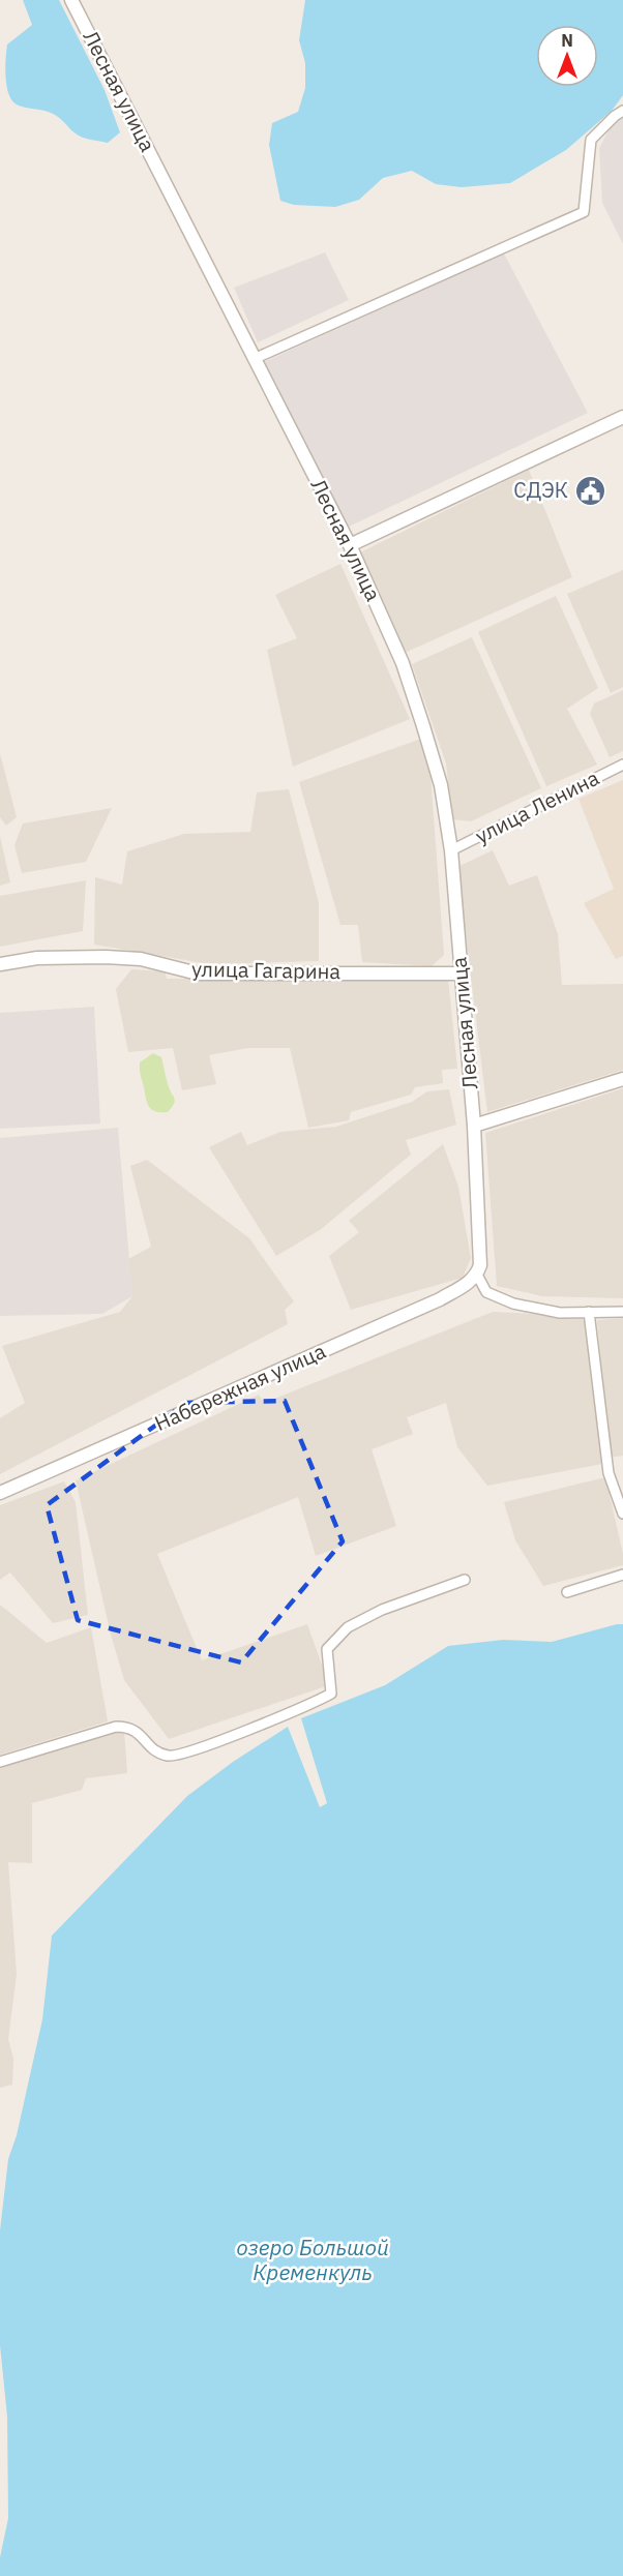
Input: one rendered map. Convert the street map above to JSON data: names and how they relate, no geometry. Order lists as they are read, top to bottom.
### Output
{
  "streets": {
    "street": [
      "Лесная улица",
      "улица Ленина",
      "улица Гагарина",
      "Набережная улица"
    ]
  },
  "crossings": [
    ["Лесная улица", "улица Ленина"],
    ["Лесная улица", "улица Гагарина"]
  ],
  "water": ["озеро Большой Кременкуль"],
  "places": {
    "public building": ["СДЭК"]
  },
  "north": "top"
}
